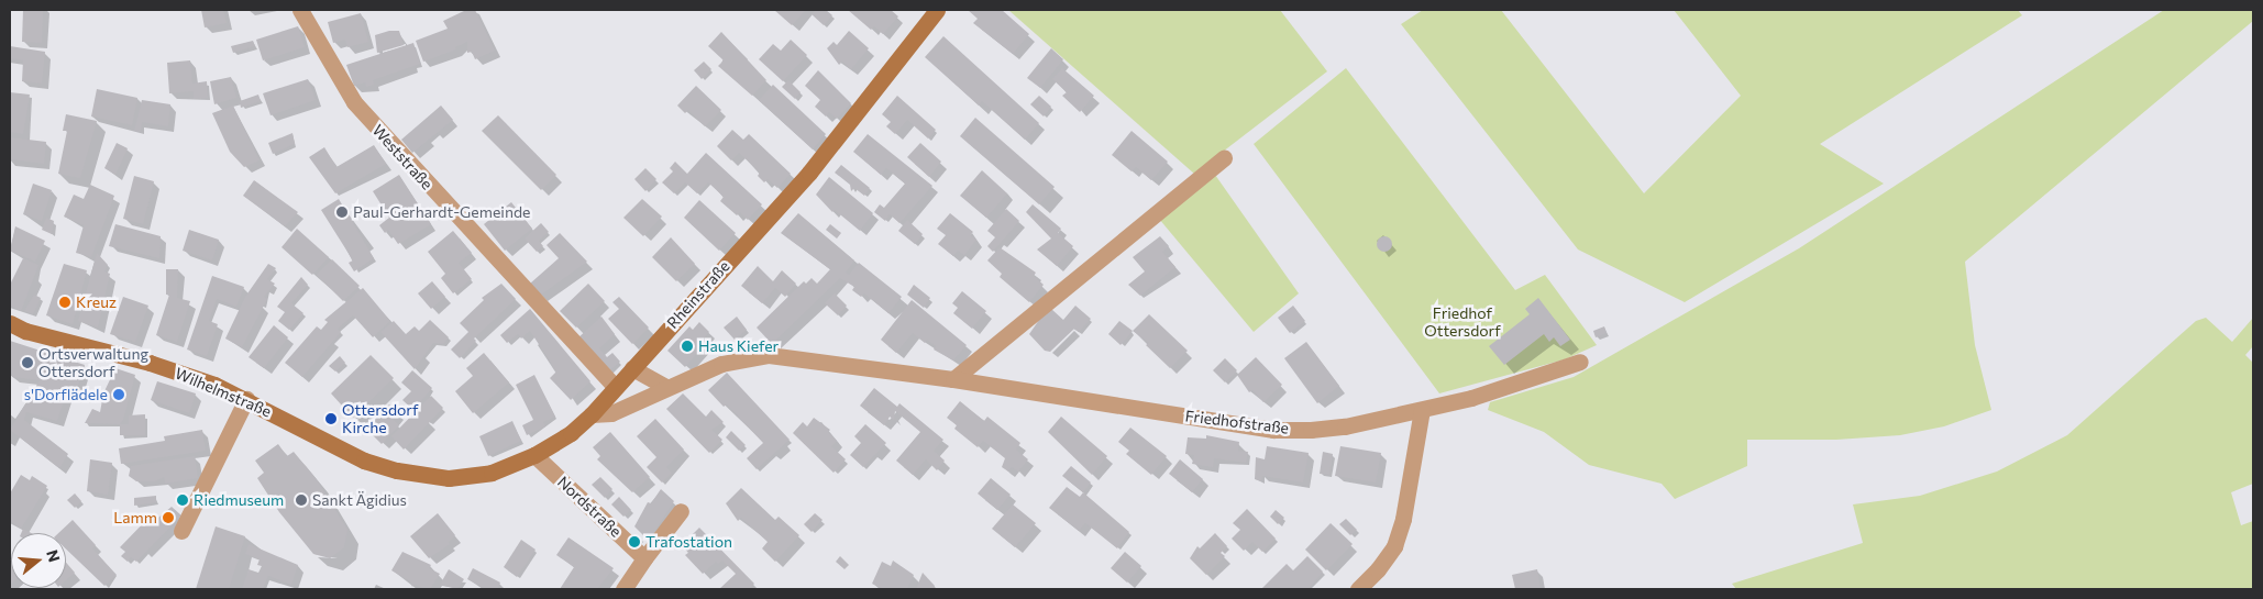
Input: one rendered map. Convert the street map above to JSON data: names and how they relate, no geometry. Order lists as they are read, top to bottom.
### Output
{
  "streets": {
    "main road": ["Rheinstraße", "Wilhelmstraße"],
    "street": ["Weststraße", "Friedhofstraße", "Nordstraße"]
  },
  "crossings": [
    ["Weststraße", "Rheinstraße"],
    ["Rheinstraße", "Wilhelmstraße"],
    ["Rheinstraße", "Friedhofstraße"],
    ["Rheinstraße", "Nordstraße"]
  ],
  "parks": ["Friedhof Ottersdorf"],
  "places": [
    "Paul-Gerhardt-Gemeinde",
    "Kreuz",
    "Haus Kiefer",
    "Ortsverwaltung Ottersdorf",
    "s'Dorflädele",
    "Ottersdorf Kirche",
    "Riedmuseum",
    "Sankt Ägidius",
    "Lamm",
    "Trafostation"
  ],
  "north": "right"
}
